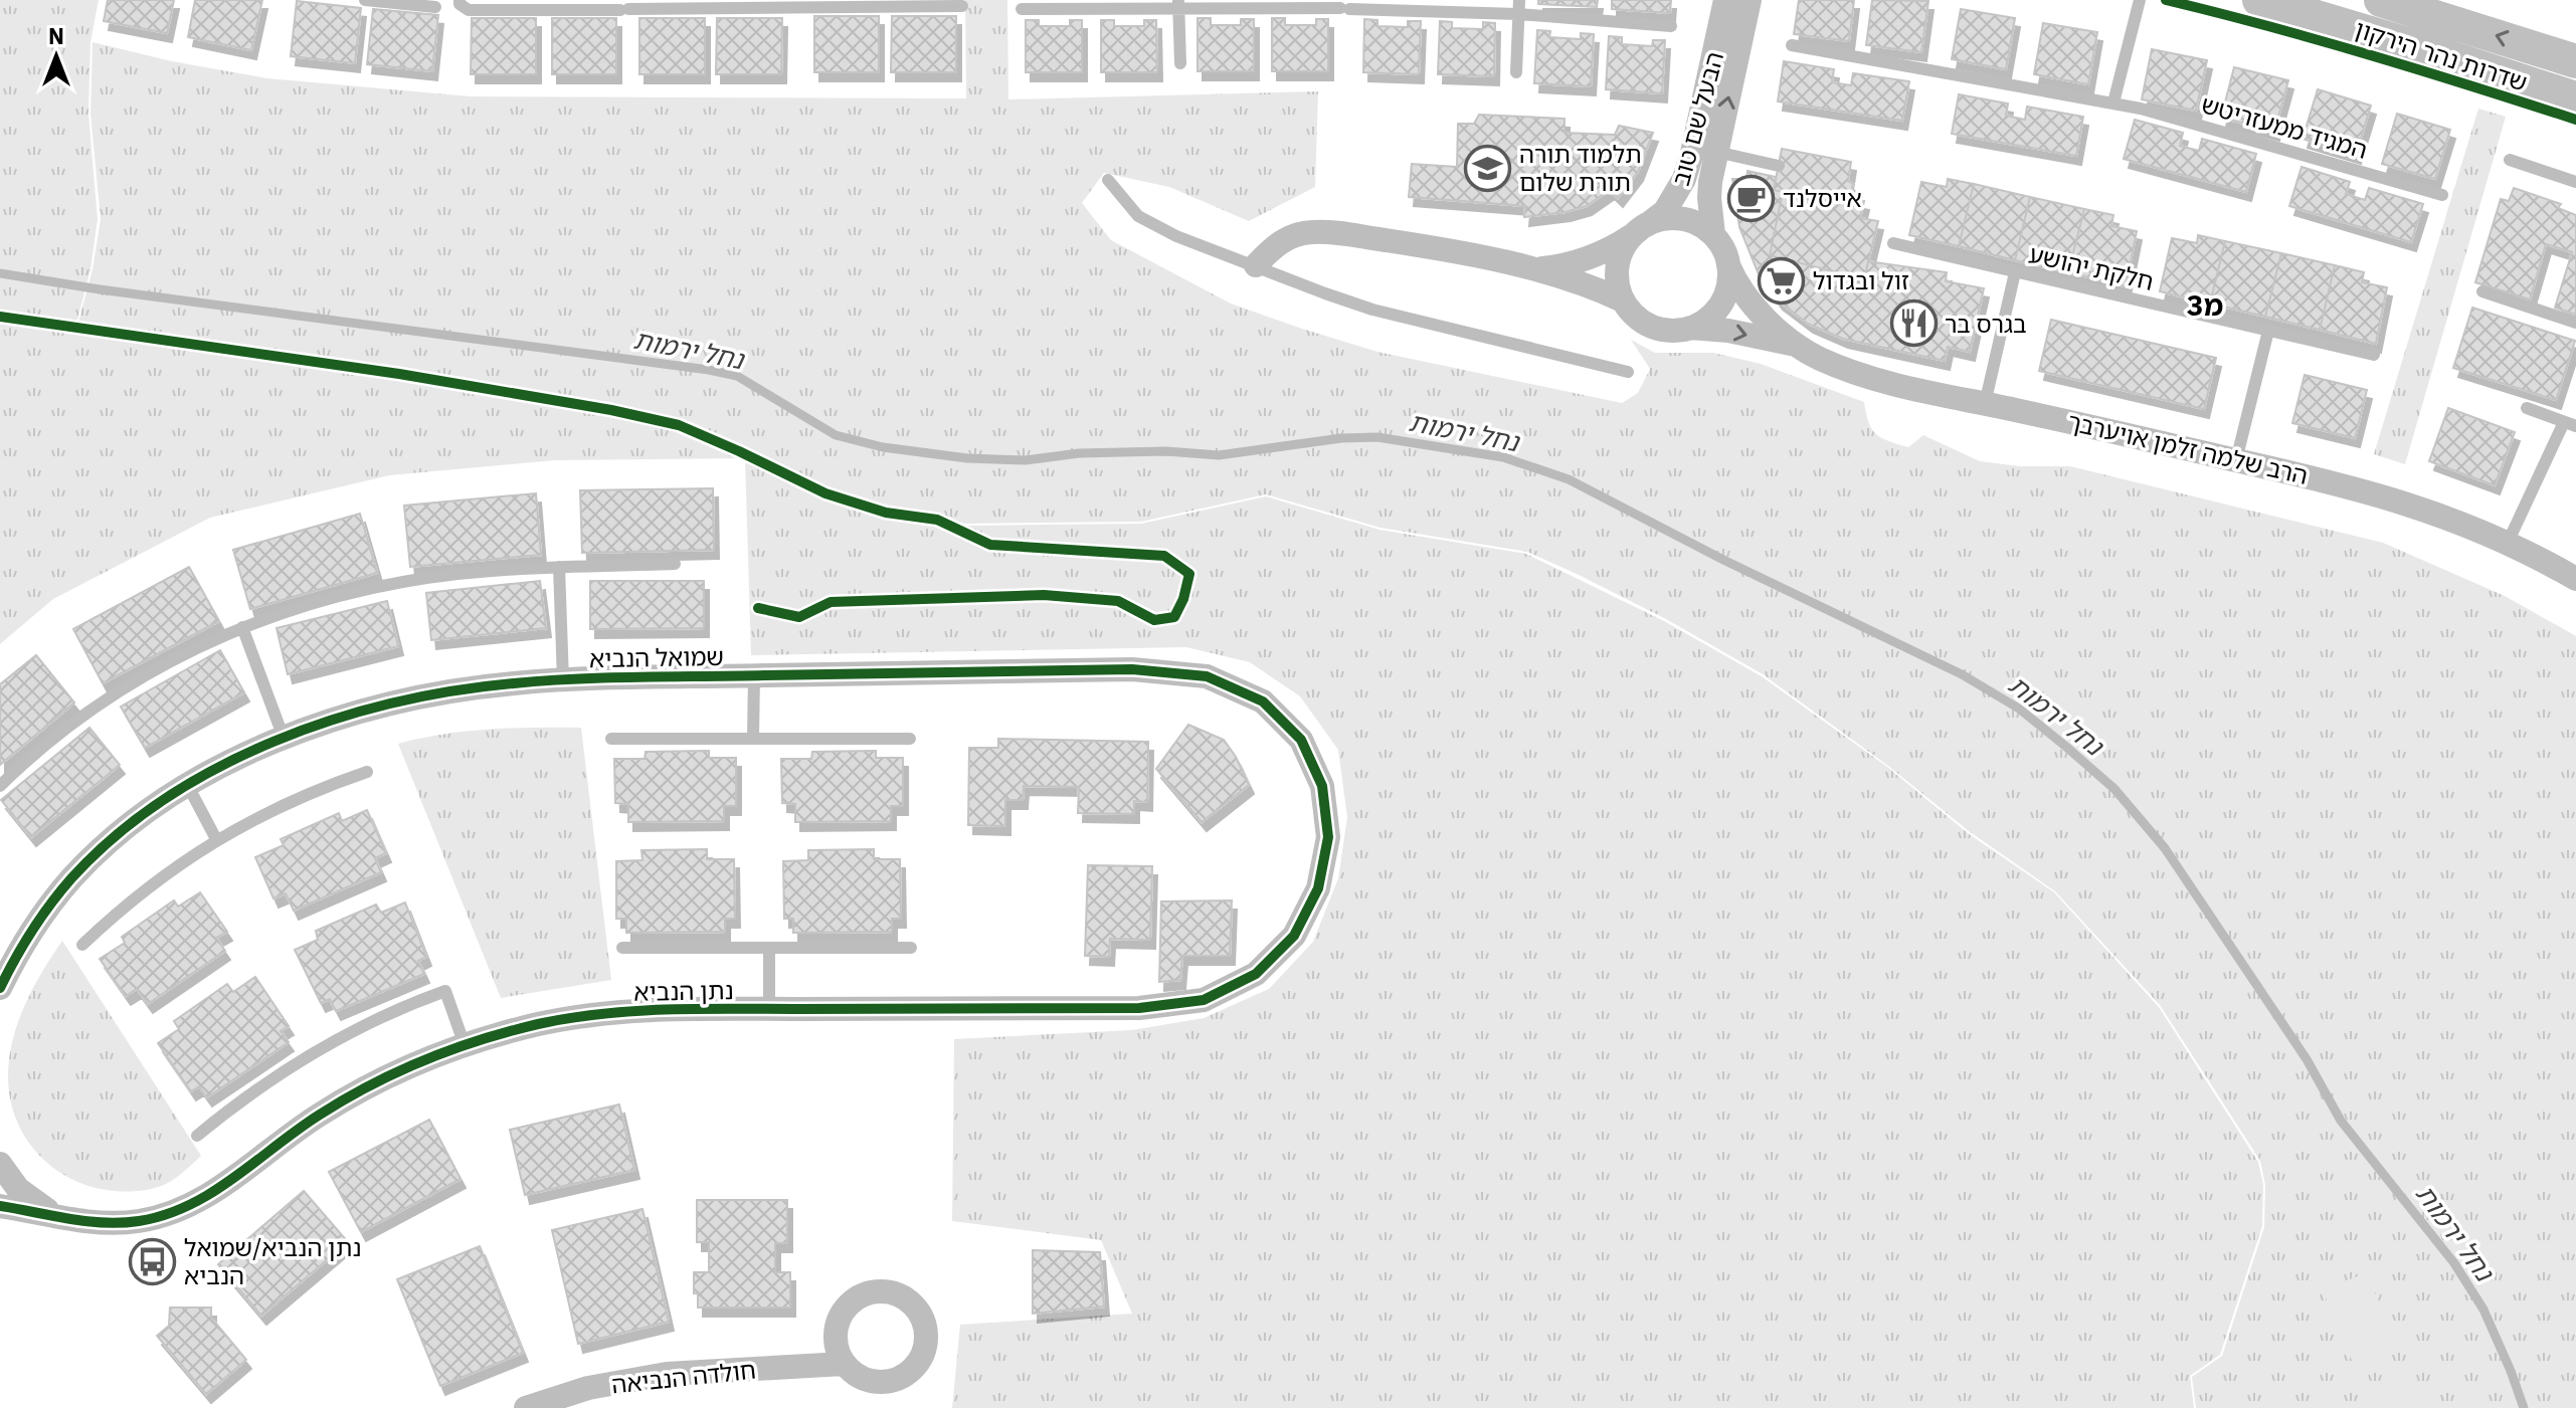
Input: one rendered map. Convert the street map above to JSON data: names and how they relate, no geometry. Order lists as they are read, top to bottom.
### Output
{
  "streets": {
    "main road": ["שדרות נהר הירקון"],
    "street": [
      "הבעל שם טוב",
      "הרב שלמה זלמן אויערבך",
      "שמואל הנביא",
      "נתן הנביא",
      "חולדה הנביאה"
    ],
    "lane": ["המגיד ממעזריטש", "חלקת יהושע"]
  },
  "crossings": [
    ["שמואל הנביא", "נתן הנביא"]
  ],
  "districts": ["מ3"],
  "water": ["נחל ירמות"],
  "places": {
    "school or university": ["תלמוד תורה תורת שלום"],
    "cafe": ["אייסלנד"],
    "supermarket": ["זול ובגדול"],
    "restaurant": ["בגרס בר"],
    "bus stop": ["נתן הנביא/שמואל הנביא"]
  },
  "north": "top"
}
